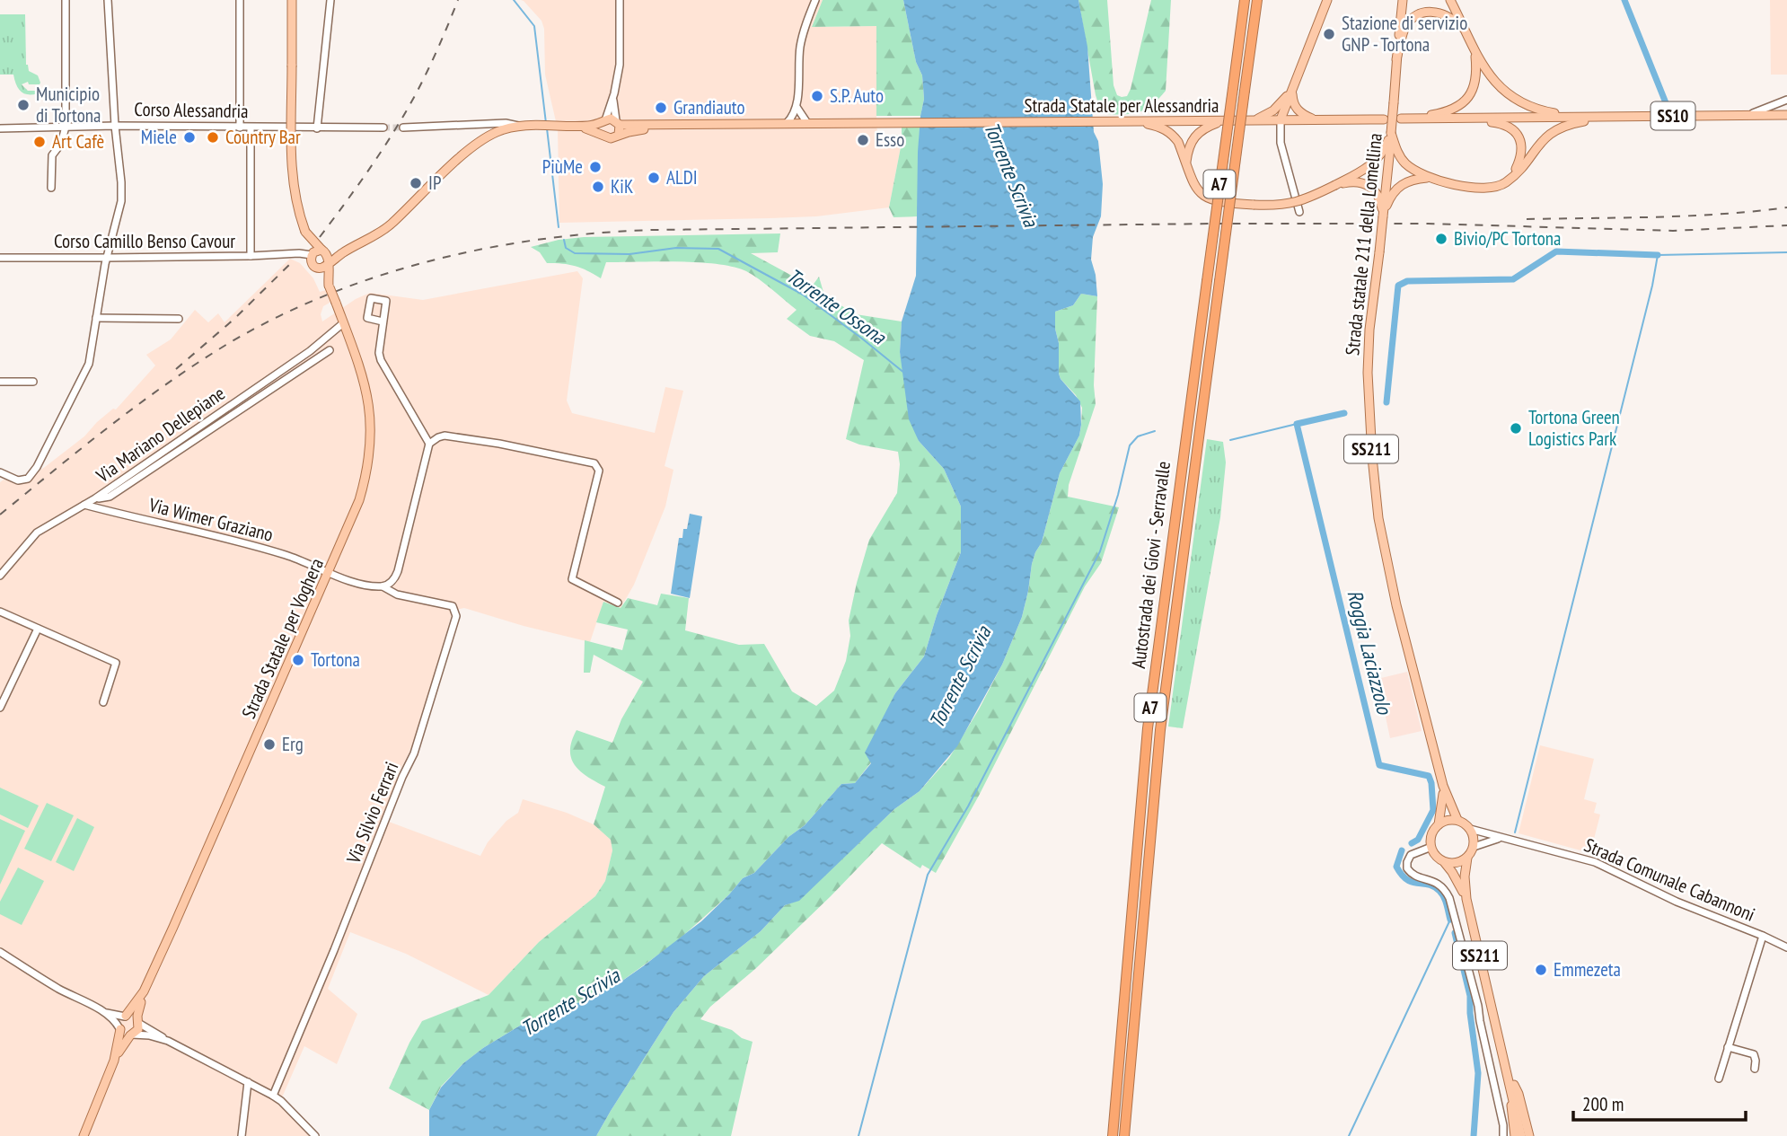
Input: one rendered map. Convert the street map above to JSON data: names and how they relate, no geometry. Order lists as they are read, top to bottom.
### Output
{
  "streets": {
    "highway": ["A7", "Autostrada dei Giovi - Serravalle"],
    "main road": [
      "Strada Statale per Alessandria",
      "SS10",
      "Strada statale 211 della Lomellina",
      "SS211",
      "Strada Statale per Voghera"
    ],
    "street": [
      "Corso Alessandria",
      "Corso Camillo Benso Cavour",
      "Via Mariano Dellepiane",
      "Via Wimer Graziano",
      "Via Silvio Ferrari",
      "Strada Comunale Cabannoni"
    ]
  },
  "crossings": [
    ["Strada Statale per Alessandria", "Corso Camillo Benso Cavour"],
    ["Strada Statale per Alessandria", "Strada Statale per Voghera"],
    ["Corso Camillo Benso Cavour", "Strada Statale per Voghera"],
    ["Strada statale 211 della Lomellina", "SS211"],
    ["Strada statale 211 della Lomellina", "Strada Comunale Cabannoni"],
    ["Via Mariano Dellepiane", "Via Wimer Graziano"],
    ["Via Mariano Dellepiane", "Strada Statale per Voghera"],
    ["SS211", "Strada Comunale Cabannoni"],
    ["Via Wimer Graziano", "Strada Statale per Voghera"],
    ["Via Wimer Graziano", "Via Silvio Ferrari"]
  ],
  "water": ["Torrente Scrivia", "Torrente Ossona", "Roggia Laciazzolo"],
  "places": [
    "Stazione di servizio GNP - Tortona",
    "S.P. Auto",
    "Municipio di Tortona",
    "Grandiauto",
    "Miele",
    "Country Bar",
    "Esso",
    "Art Cafè",
    "PiùMe",
    "ALDI",
    "IP",
    "KiK",
    "Bivio/PC Tortona",
    "Tortona Green Logistics Park",
    "Tortona",
    "Erg",
    "Emmezeta"
  ],
  "scale_bar": "200 m"
}
